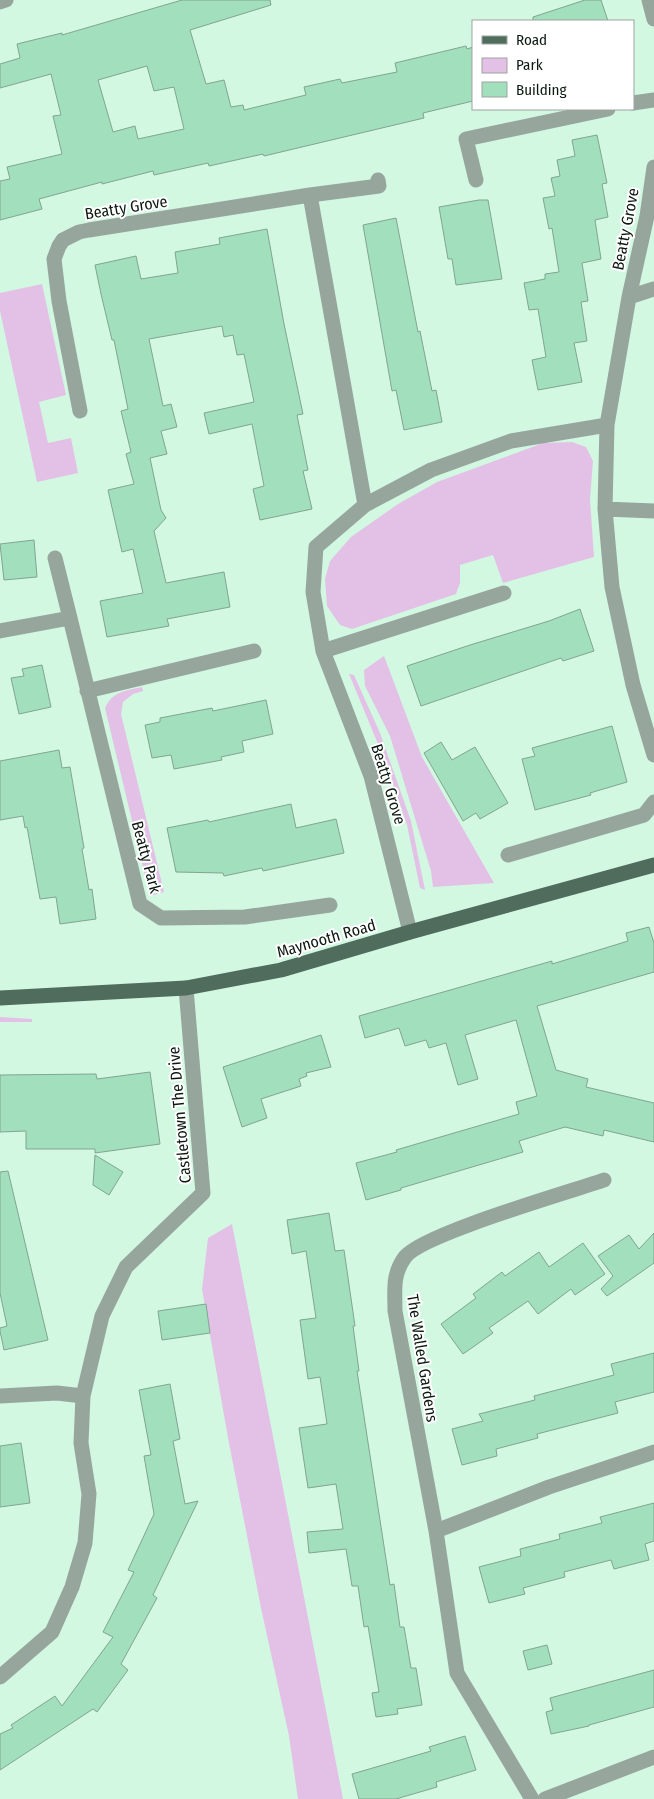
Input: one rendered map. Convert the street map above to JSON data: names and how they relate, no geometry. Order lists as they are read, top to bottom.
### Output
{
  "streets": {
    "main road": ["Maynooth Road"],
    "street": [
      "Beatty Grove",
      "Beatty Park",
      "Castletown The Drive",
      "The Walled Gardens"
    ]
  },
  "crossings": [
    ["Beatty Grove", "Maynooth Road"],
    ["Maynooth Road", "Castletown The Drive"]
  ],
  "legend": ["Road", "Park", "Building"]
}
